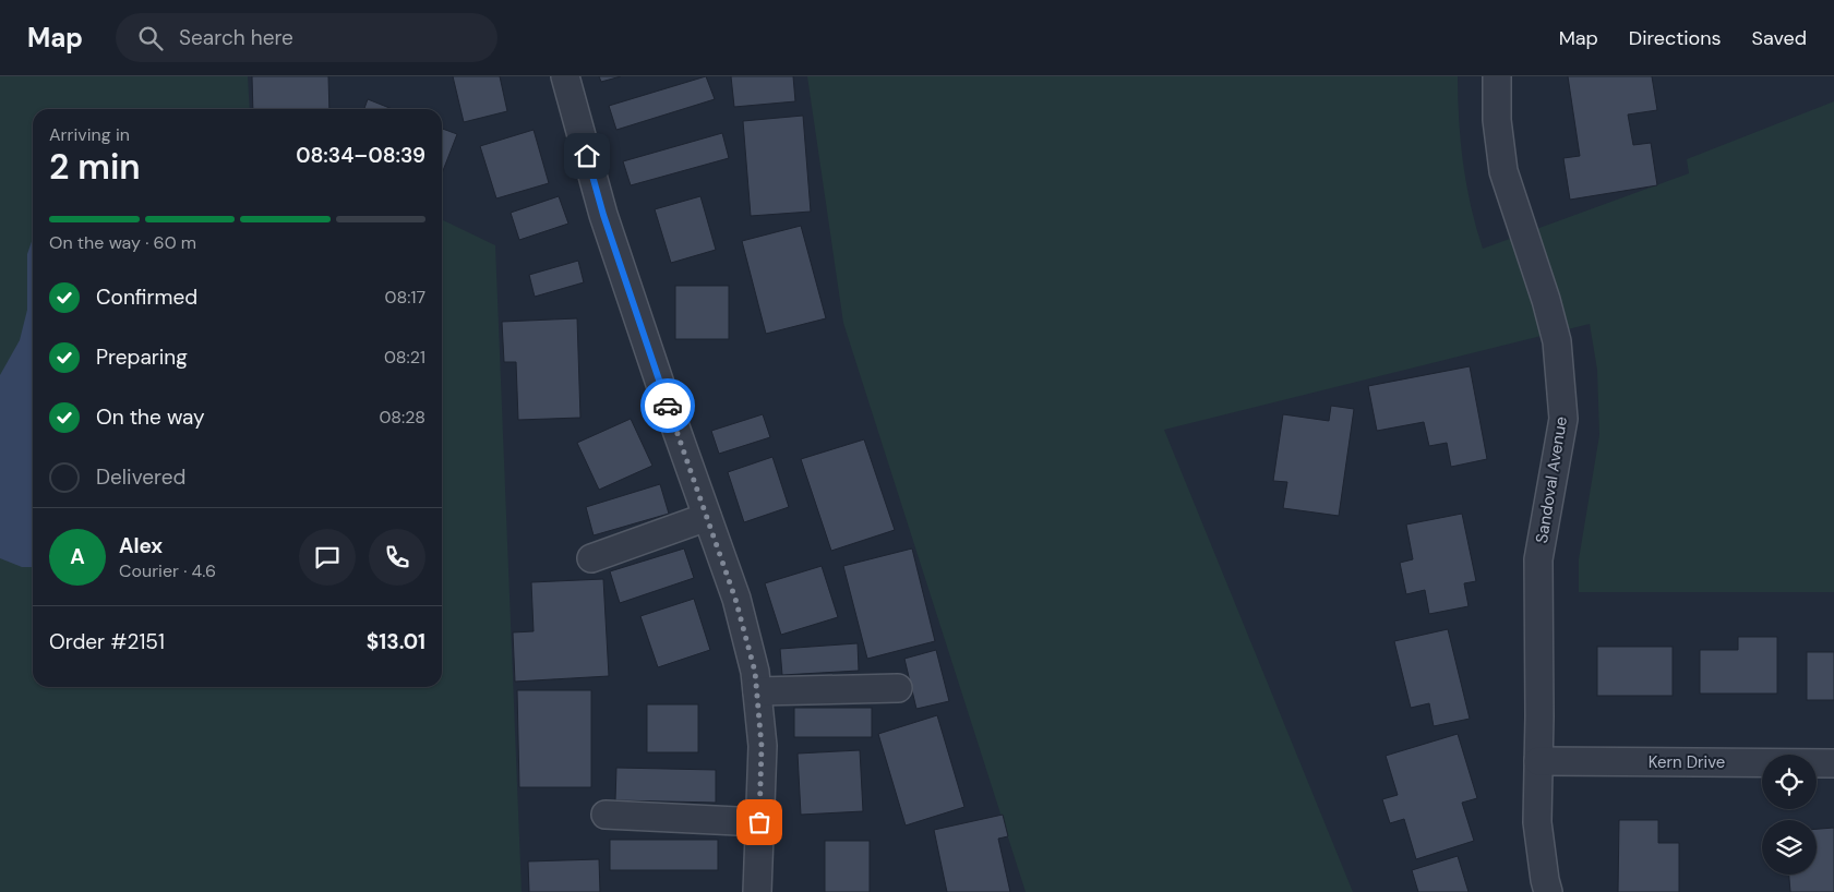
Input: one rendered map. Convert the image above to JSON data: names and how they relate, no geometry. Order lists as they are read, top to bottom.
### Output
{
  "streets": {
    "street": ["Sandoval Avenue", "Kern Drive"]
  },
  "crossings": [
    ["Sandoval Avenue", "Kern Drive"]
  ],
  "page": {
    "header": "Map",
    "search": "Search here",
    "nav": ["Map", "Directions", "Saved"],
    "heading": ["2 min", "Arriving in", "08:34–08:39"],
    "panel": [
      "Alex",
      "Courier · 4.6",
      "Order #2151",
      "$13.01"
    ],
    "bar": "On the way · 60 m",
    "list": [
      ["Confirmed", "08:17"],
      ["Preparing", "08:21"],
      ["On the way", "08:28"],
      "Delivered"
    ],
    "round": "A"
  }
}
